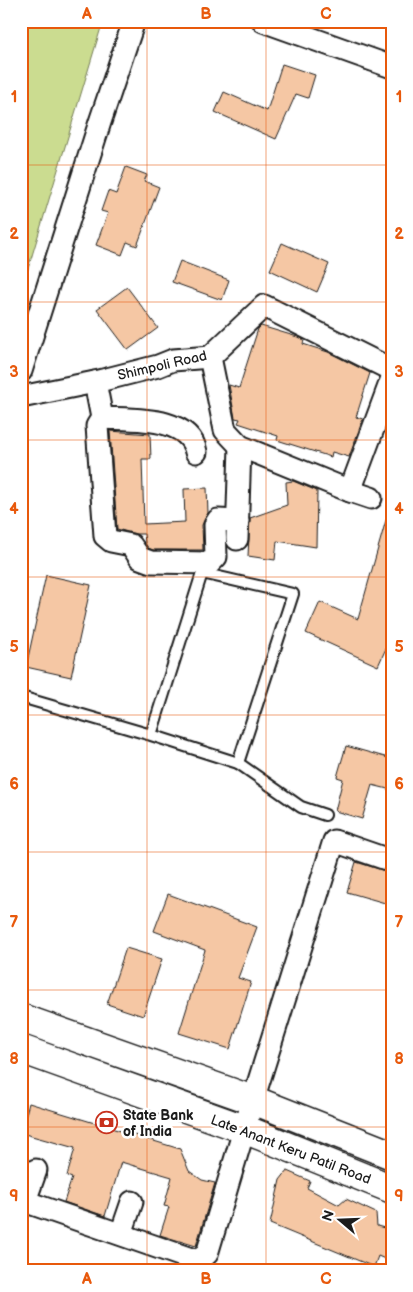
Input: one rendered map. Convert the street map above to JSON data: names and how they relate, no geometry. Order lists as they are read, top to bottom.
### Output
{
  "streets": {
    "street": ["Shimpoli Road", "Late Anant Keru Patil Road"]
  },
  "places": {
    "bank": ["State Bank of India"]
  },
  "north": "left",
  "grid": {
    "columns": ["A", "B", "C"],
    "rows": [
      "1",
      "2",
      "3",
      "4",
      "5",
      "6",
      "7",
      "8",
      "9"
    ]
  }
}
